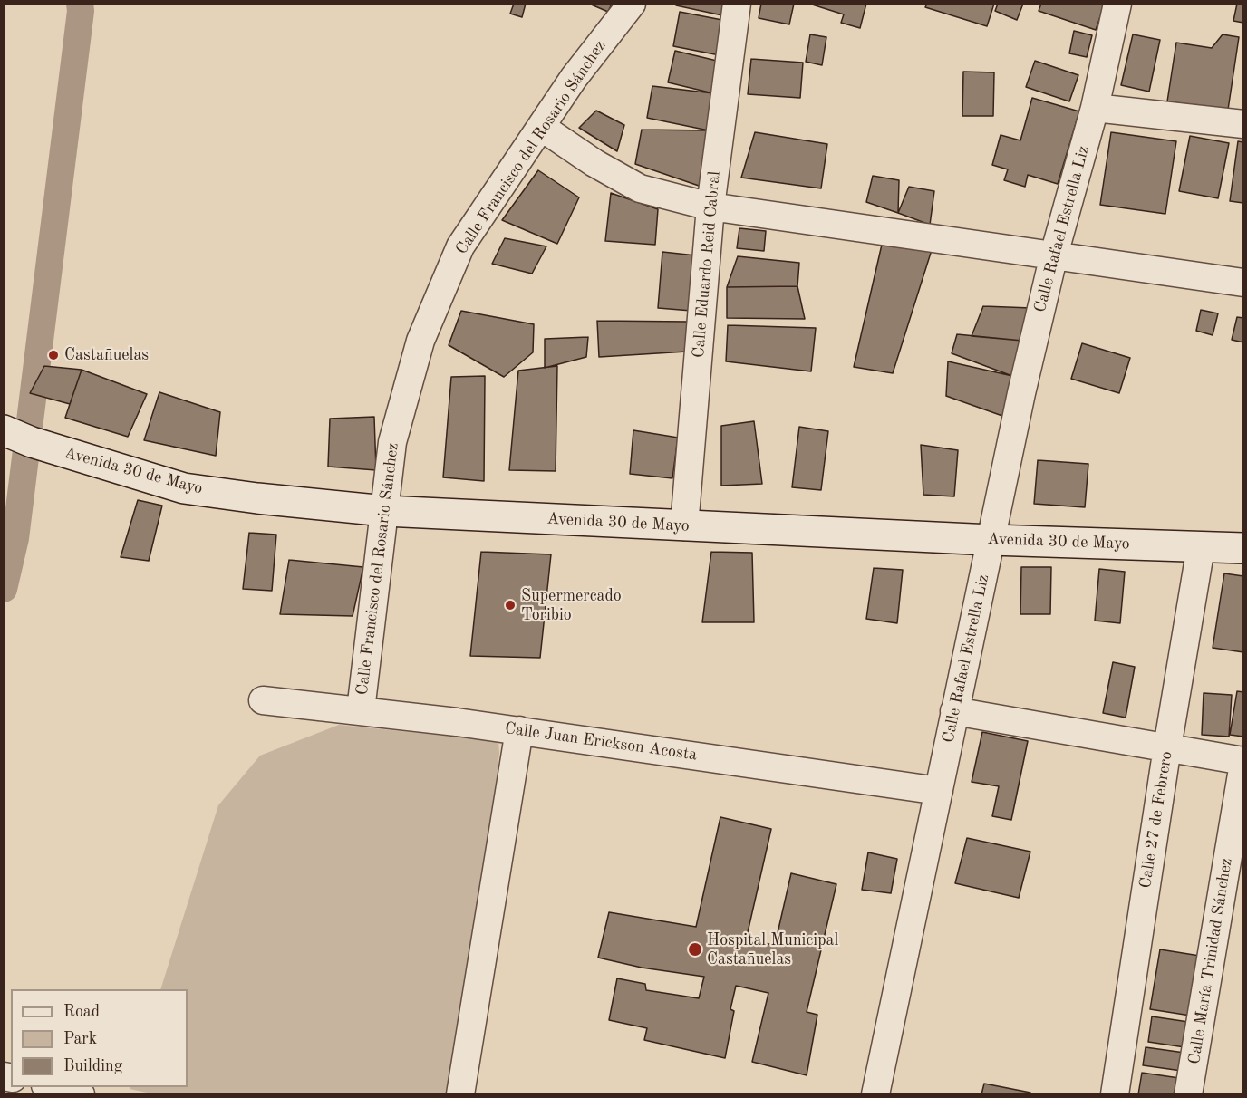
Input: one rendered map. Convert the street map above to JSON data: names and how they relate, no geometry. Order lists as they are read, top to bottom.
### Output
{
  "streets": {
    "main road": ["Avenida 30 de Mayo"],
    "street": [
      "Calle Francisco del Rosario Sánchez",
      "Calle Rafael Estrella Liz",
      "Calle Eduardo Reid Cabral",
      "Calle Juan Erickson Acosta",
      "Calle 27 de Febrero",
      "Calle María Trinidad Sánchez"
    ]
  },
  "crossings": [
    ["Calle Francisco del Rosario Sánchez", "Avenida 30 de Mayo"],
    ["Calle Francisco del Rosario Sánchez", "Calle Juan Erickson Acosta"],
    ["Calle Rafael Estrella Liz", "Avenida 30 de Mayo"],
    ["Calle Rafael Estrella Liz", "Calle Juan Erickson Acosta"],
    ["Calle Eduardo Reid Cabral", "Avenida 30 de Mayo"],
    ["Avenida 30 de Mayo", "Calle 27 de Febrero"]
  ],
  "places": ["Castañuelas", "Supermercado Toribio", "Hospital Municipal Castañuelas"],
  "legend": ["Road", "Park", "Building"]
}
